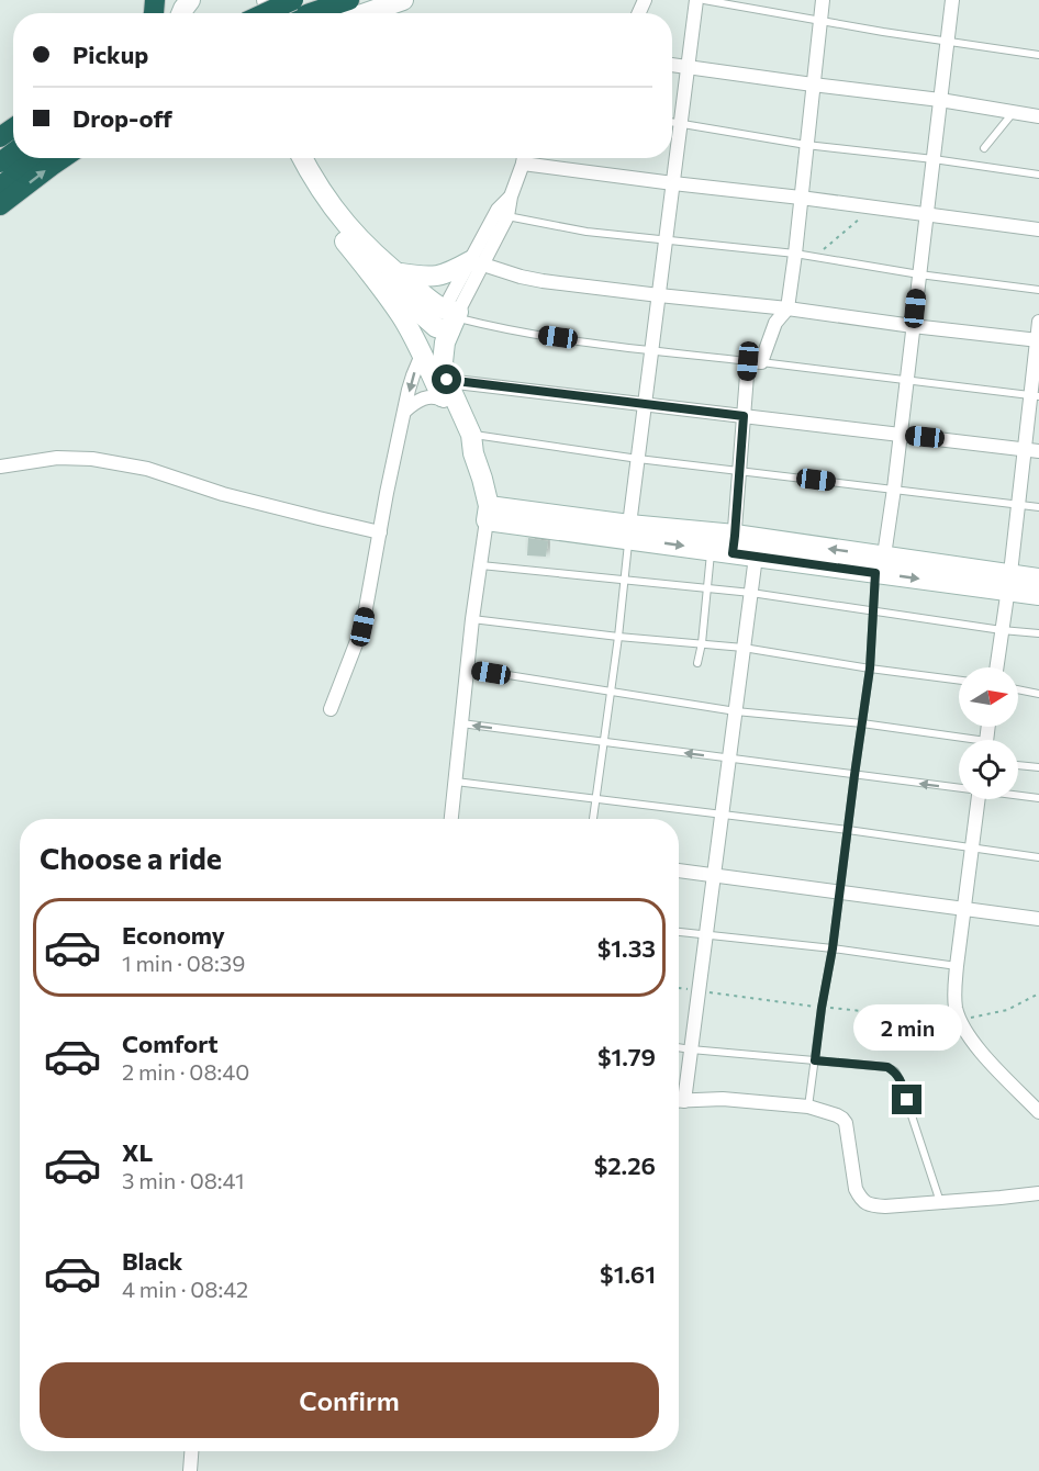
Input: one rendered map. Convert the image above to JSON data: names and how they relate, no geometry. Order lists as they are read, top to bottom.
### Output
{
  "north": "right",
  "page": {
    "banner": ["Pickup", "Drop-off"],
    "heading": "Choose a ride",
    "list": [
      {
        "name": "Economy",
        "note": "1 min · 08:39",
        "value": "$1.33"
      },
      {
        "name": "Comfort",
        "note": "2 min · 08:40",
        "value": "$1.79"
      },
      {
        "name": "XL",
        "note": "3 min · 08:41",
        "value": "$2.26"
      },
      {
        "name": "Black",
        "note": "4 min · 08:42",
        "value": "$1.61"
      }
    ],
    "bubble": "2 min",
    "buttons": "Confirm"
  }
}
